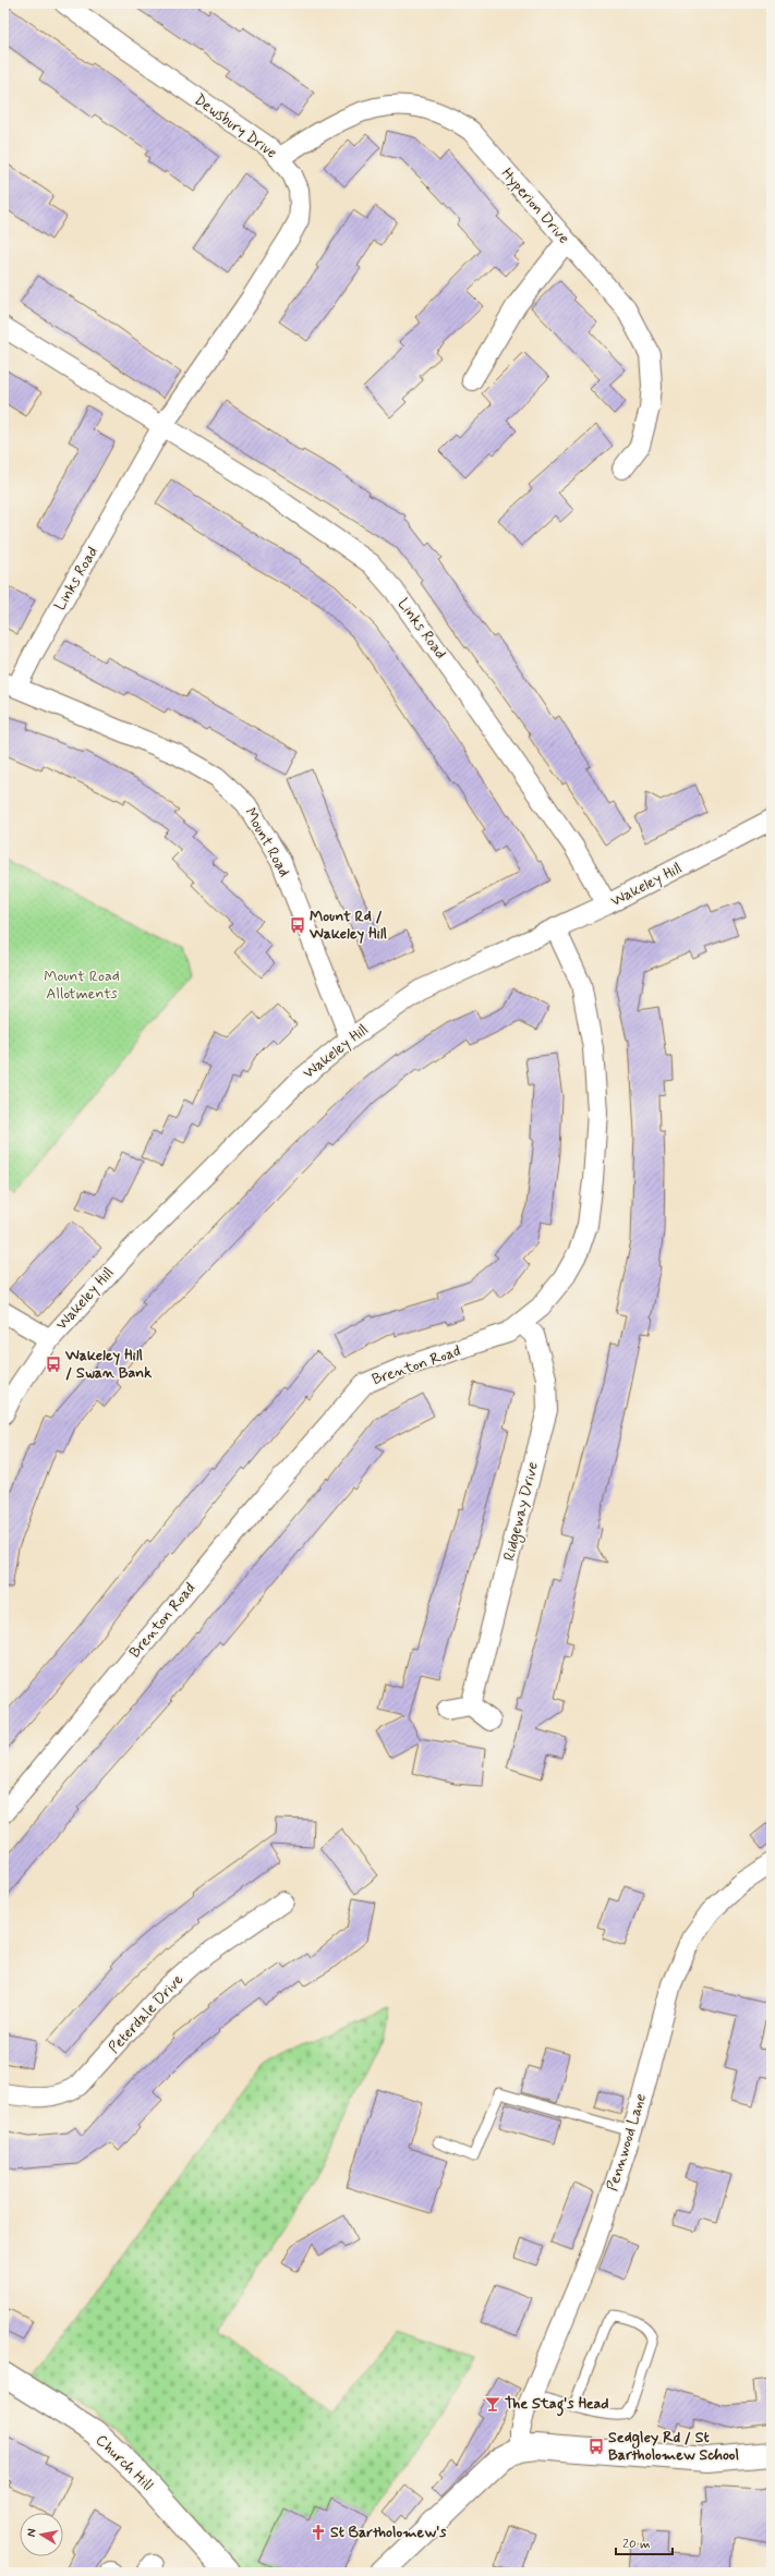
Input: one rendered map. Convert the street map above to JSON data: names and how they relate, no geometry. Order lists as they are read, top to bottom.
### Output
{
  "streets": {
    "street": [
      "Dewsbury Drive",
      "Hyperion Drive",
      "Links Road",
      "Mount Road",
      "Wakeley Hill",
      "Brenton Road",
      "Ridgeway Drive",
      "Peterdale Drive",
      "Pennwood Lane",
      "Church Hill"
    ]
  },
  "crossings": [
    ["Dewsbury Drive", "Hyperion Drive"],
    ["Dewsbury Drive", "Links Road"],
    ["Links Road", "Mount Road"],
    ["Links Road", "Wakeley Hill"],
    ["Mount Road", "Wakeley Hill"],
    ["Wakeley Hill", "Brenton Road"],
    ["Brenton Road", "Ridgeway Drive"]
  ],
  "parks": ["Mount Road Allotments"],
  "places": {
    "bus stop": ["Mount Rd / Wakeley Hill", "Wakeley Hill / Swan Bank", "Sedgley Rd / St Bartholomew School"],
    "bar": ["The Stag's Head"],
    "church": ["St Bartholomew's"]
  },
  "scale_bar": "20 m",
  "north": "left"
}
